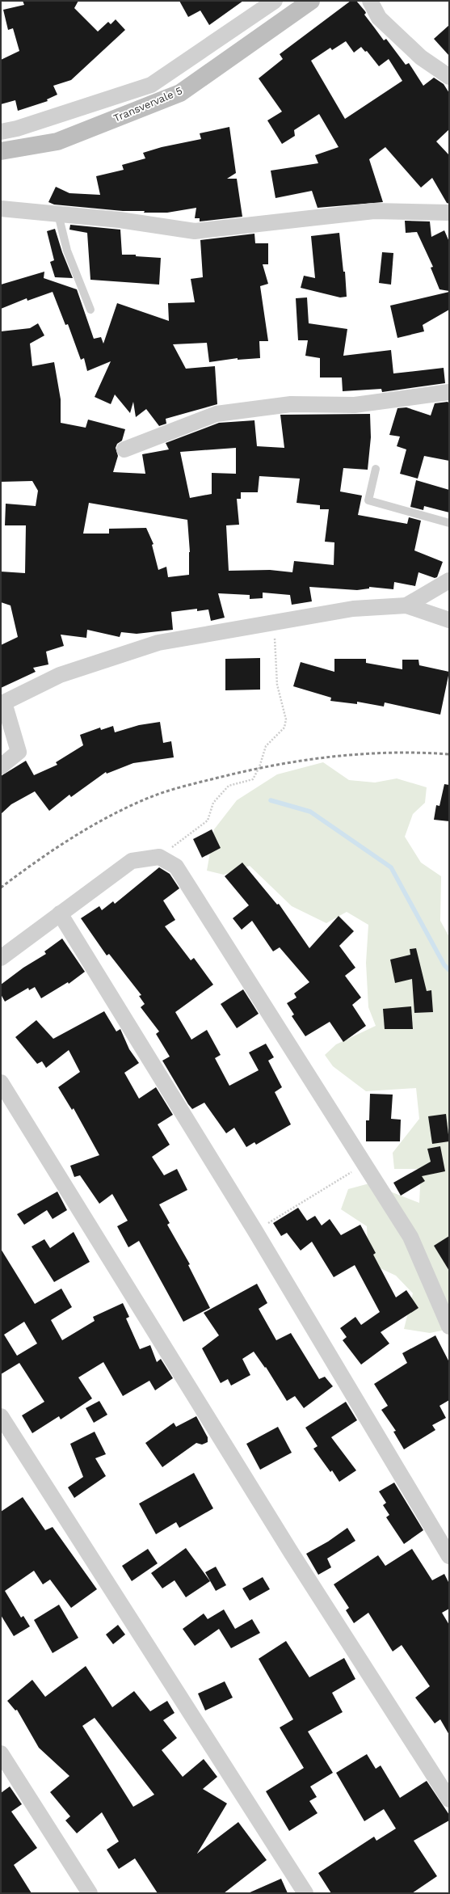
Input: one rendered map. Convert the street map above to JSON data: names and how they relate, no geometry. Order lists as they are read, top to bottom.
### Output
{
  "streets": {
    "main road": ["Transvervale 5"]
  }
}
